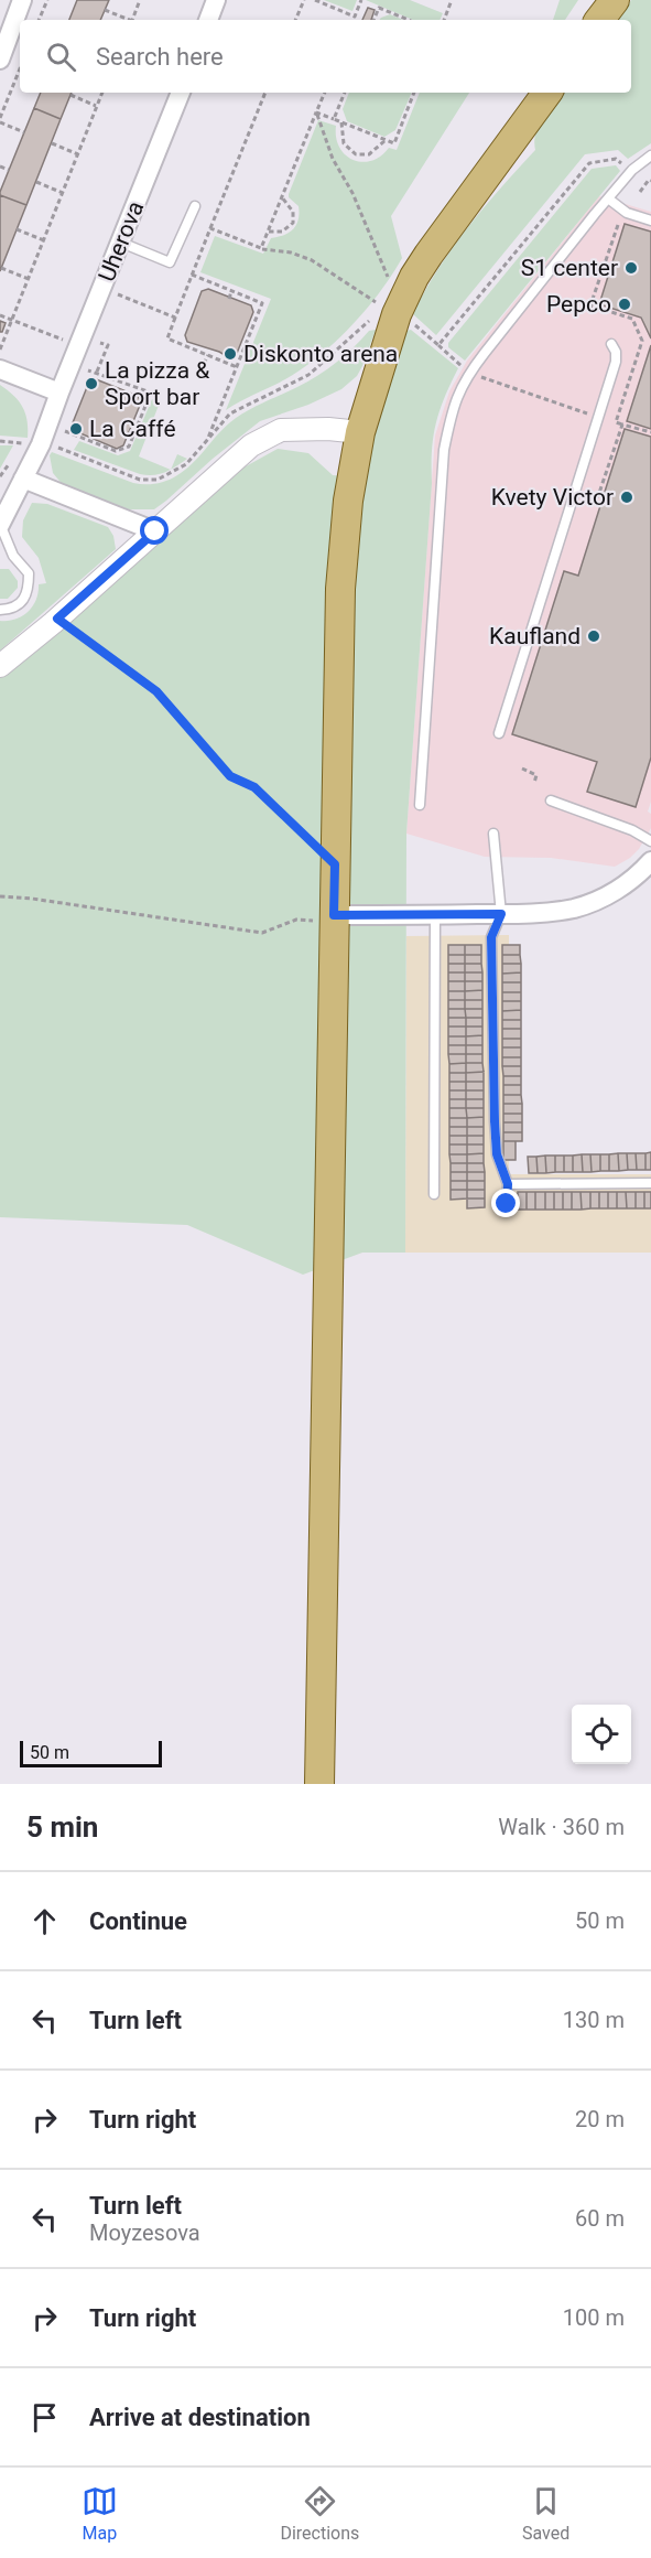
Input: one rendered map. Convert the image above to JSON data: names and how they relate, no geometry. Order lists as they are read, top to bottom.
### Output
{
  "streets": {
    "street": ["Uherova"]
  },
  "places": [
    "S1 center",
    "Pepco",
    "Diskonto arena",
    "La pizza & Sport bar",
    "La Caffé",
    "Kvety Victor",
    "Kaufland"
  ],
  "scale_bar": "50 m",
  "page": {
    "search": "Search here",
    "scale": "50 m",
    "heading": ["5 min", "Walk · 360 m"],
    "list": [
      ["Continue", "50 m"],
      ["Turn left", "130 m"],
      ["Turn right", "20 m"],
      ["Turn left", "Moyzesova", "60 m"],
      ["Turn right", "100 m"],
      "Arrive at destination"
    ],
    "nav": ["Map", "Directions", "Saved"]
  }
}
